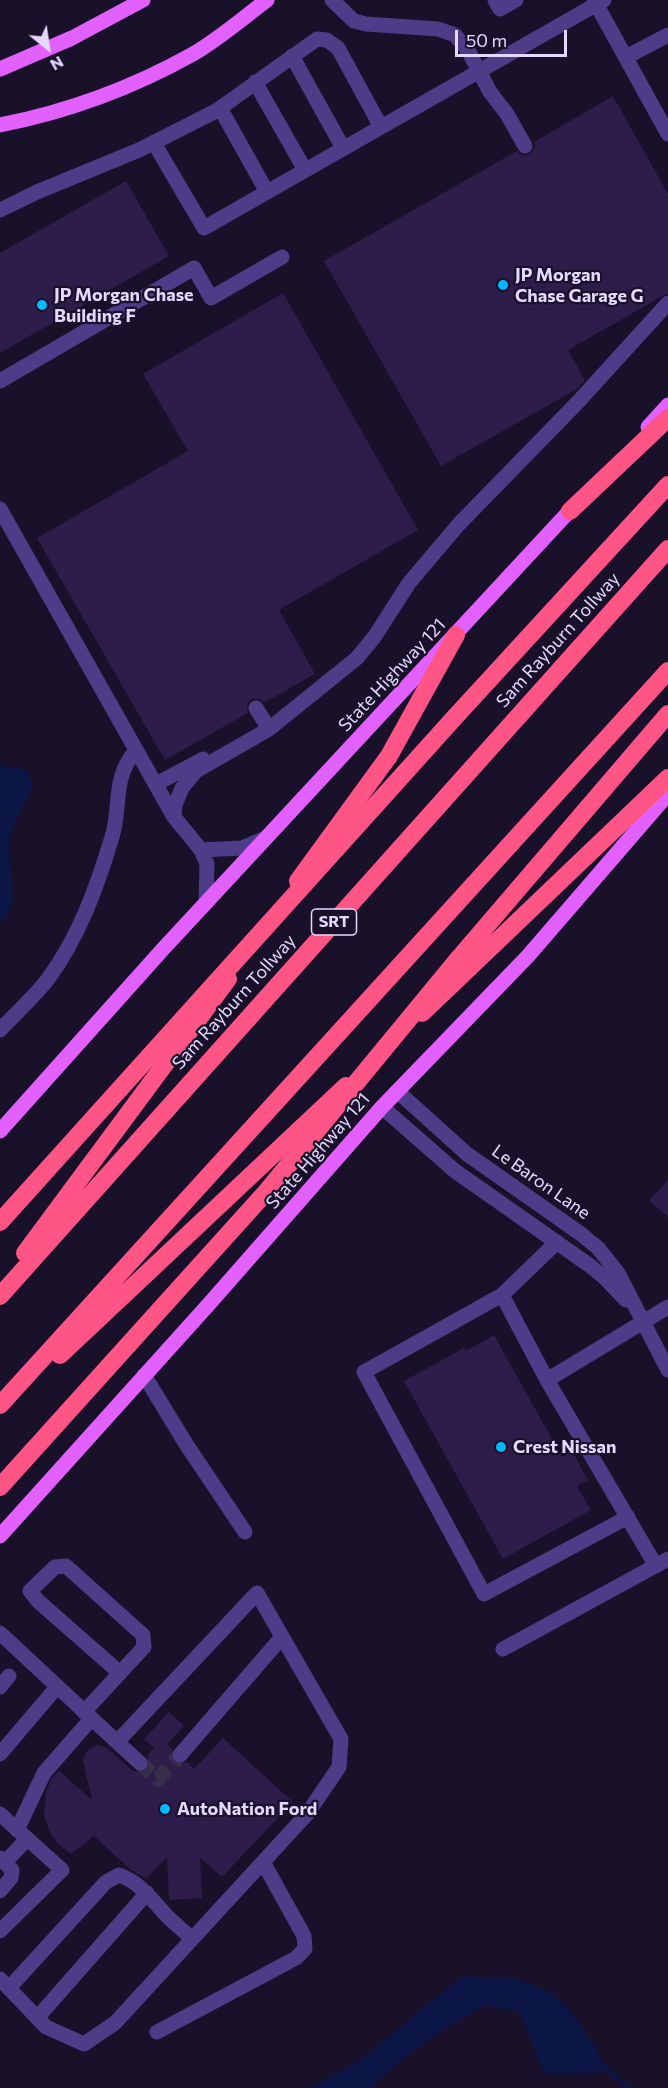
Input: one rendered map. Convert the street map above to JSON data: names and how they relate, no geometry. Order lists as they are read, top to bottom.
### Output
{
  "streets": {
    "highway": ["Sam Rayburn Tollway", "SRT"],
    "main road": ["State Highway 121"],
    "street": ["Le Baron Lane"]
  },
  "crossings": [
    ["State Highway 121", "Le Baron Lane"]
  ],
  "places": [
    "JP Morgan Chase Garage G",
    "JP Morgan Chase Building F",
    "Crest Nissan",
    "AutoNation Ford"
  ],
  "scale_bar": "50 m",
  "north": "bottom right"
}
